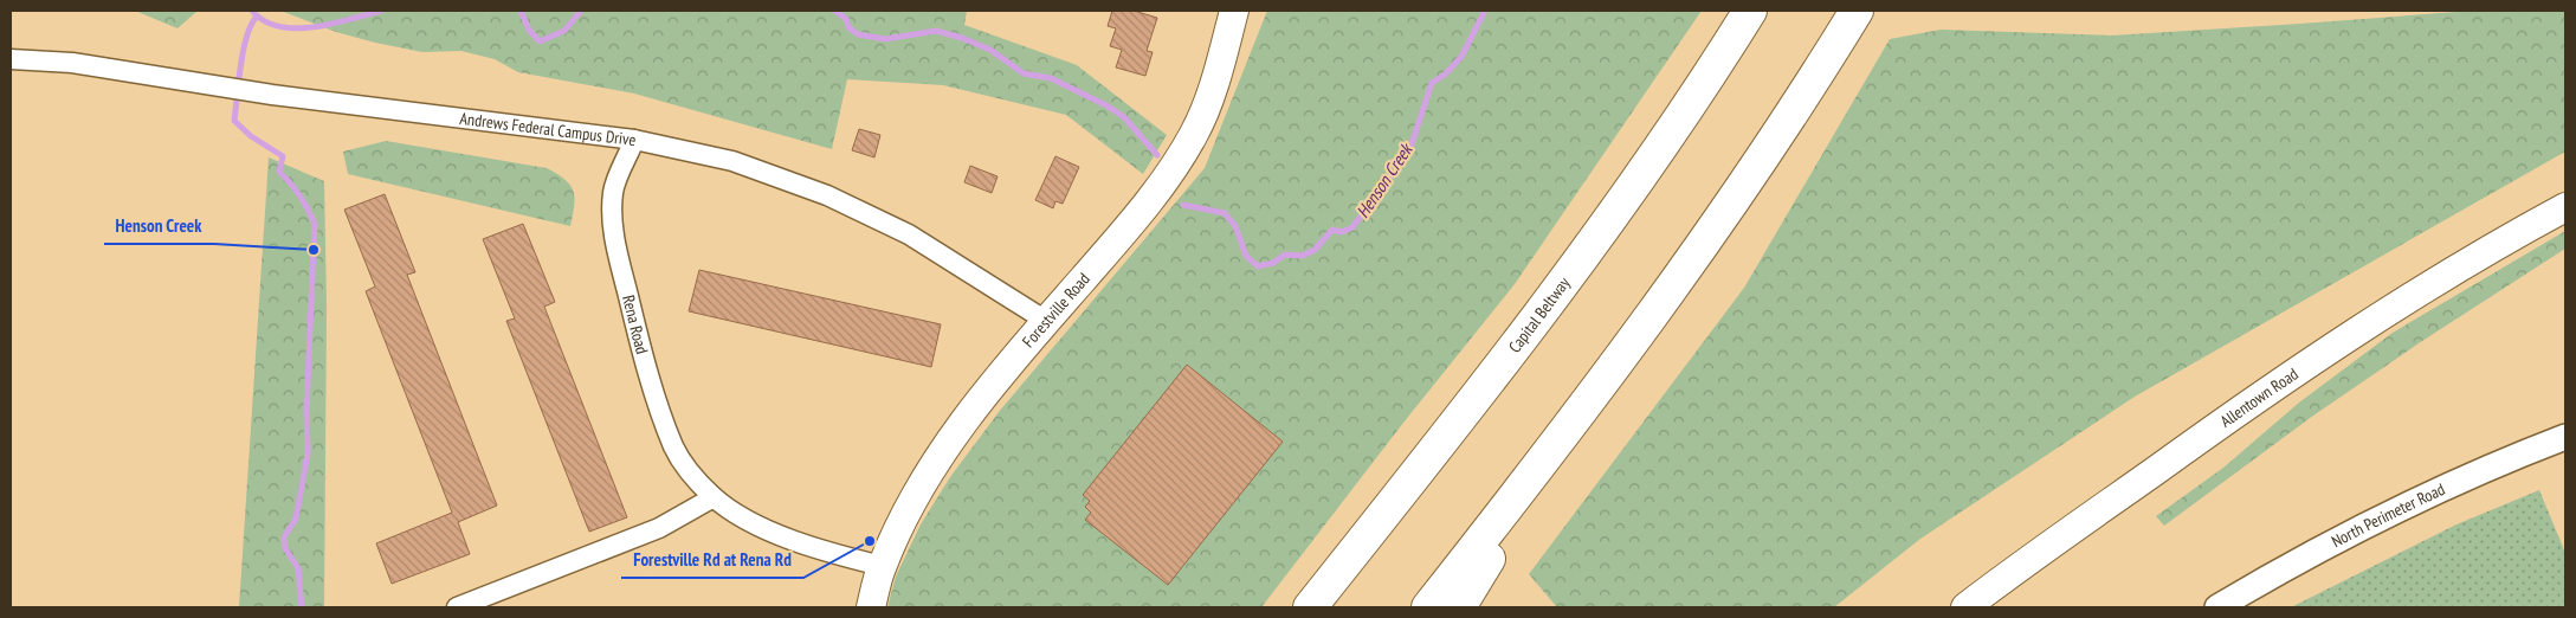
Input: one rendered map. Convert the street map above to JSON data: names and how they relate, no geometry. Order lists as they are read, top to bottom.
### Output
{
  "streets": {
    "highway": ["Capital Beltway"],
    "main road": ["Forestville Road", "Allentown Road"],
    "street": ["Andrews Federal Campus Drive", "Rena Road", "North Perimeter Road"]
  },
  "crossings": [
    ["Andrews Federal Campus Drive", "Forestville Road"],
    ["Andrews Federal Campus Drive", "Rena Road"],
    ["Forestville Road", "Rena Road"]
  ],
  "water": ["Henson Creek"],
  "places": ["Henson Creek", "Forestville Rd at Rena Rd"]
}
